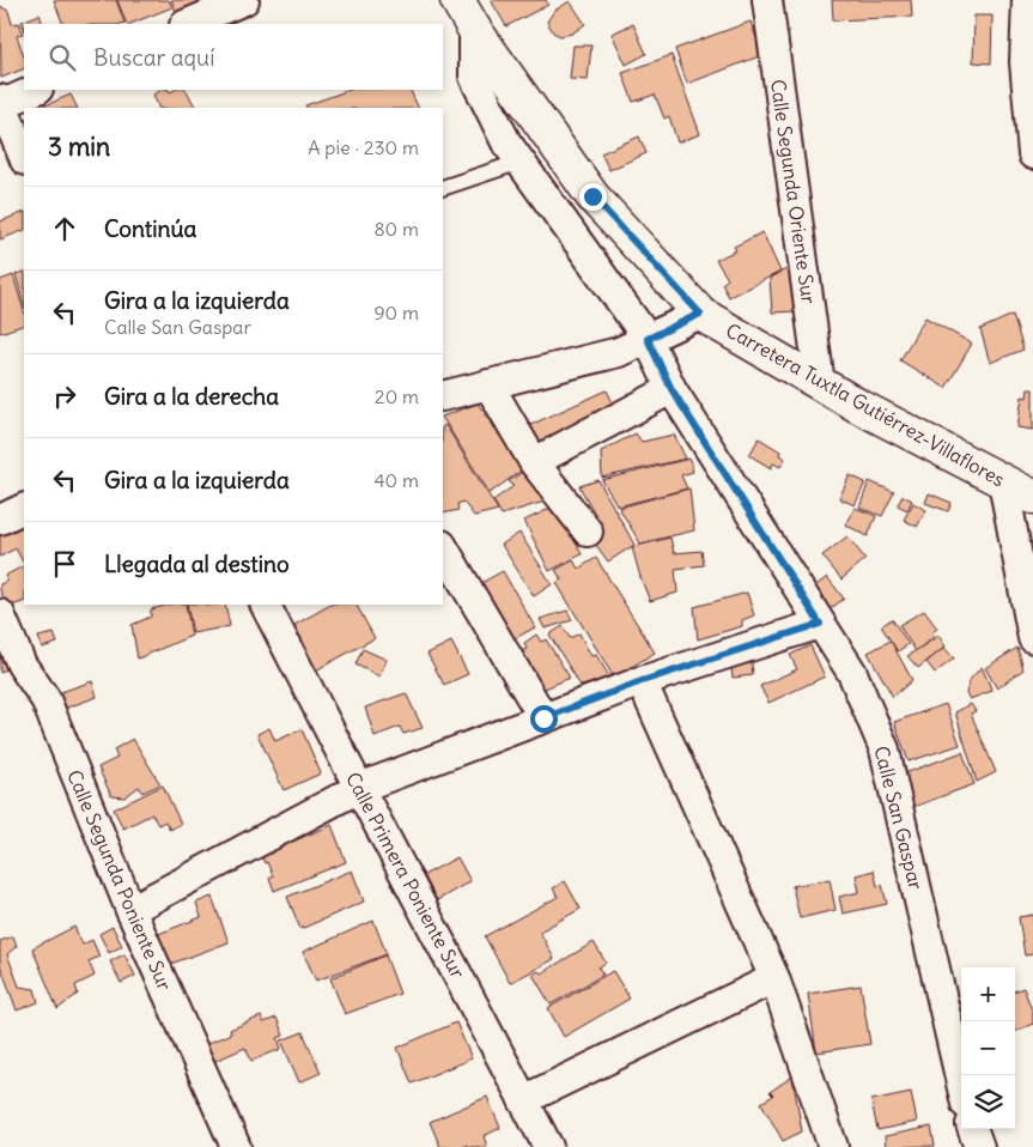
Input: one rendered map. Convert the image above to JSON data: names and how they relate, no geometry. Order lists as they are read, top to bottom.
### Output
{
  "streets": {
    "main road": ["Carretera Tuxtla Gutiérrez-Villaflores"],
    "street": [
      "Calle Segunda Oriente Sur",
      "Calle San Gaspar",
      "Calle Primera Poniente Sur",
      "Calle Segunda Poniente Sur"
    ]
  },
  "crossings": [
    ["Calle Segunda Oriente Sur", "Carretera Tuxtla Gutiérrez-Villaflores"],
    ["Carretera Tuxtla Gutiérrez-Villaflores", "Calle San Gaspar"]
  ],
  "page": {
    "search": "Buscar aquí",
    "heading": ["3 min", "A pie · 230 m"],
    "list": [
      ["Continúa", "80 m"],
      ["Gira a la izquierda", "Calle San Gaspar", "90 m"],
      ["Gira a la derecha", "20 m"],
      ["Gira a la izquierda", "40 m"],
      "Llegada al destino"
    ],
    "map_buttons": ["+", "−"]
  }
}
